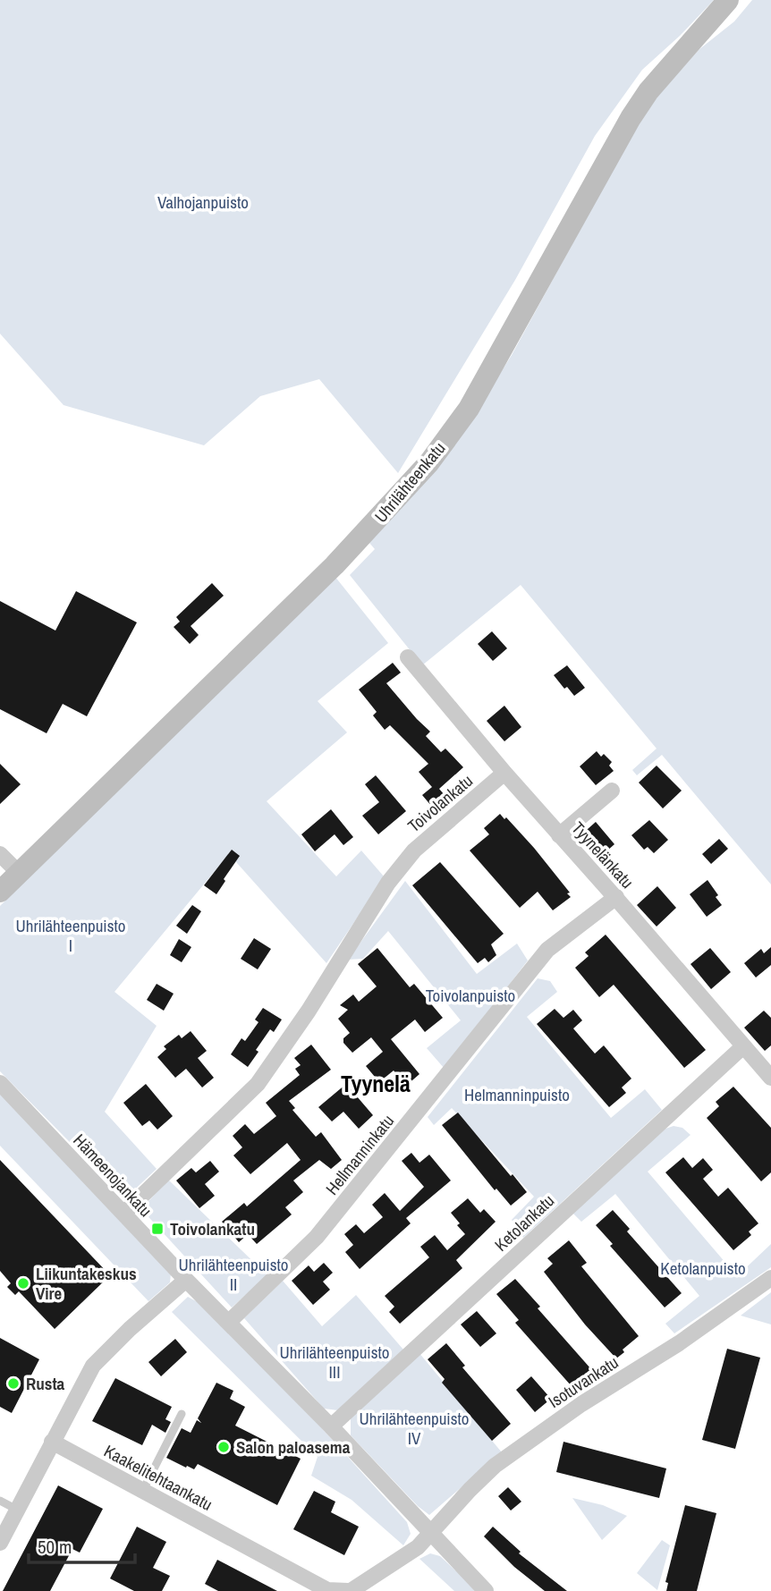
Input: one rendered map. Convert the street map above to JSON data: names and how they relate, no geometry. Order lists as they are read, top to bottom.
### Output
{
  "streets": {
    "street": [
      "Uhrilähteenkatu",
      "Toivolankatu",
      "Tyynelänkatu",
      "Hellmanninkatu",
      "Hämeenojankatu",
      "Ketolankatu",
      "Isotuvankatu",
      "Kaakelitehtaankatu"
    ]
  },
  "crossings": [
    ["Toivolankatu", "Tyynelänkatu"],
    ["Toivolankatu", "Hämeenojankatu"],
    ["Tyynelänkatu", "Hellmanninkatu"],
    ["Tyynelänkatu", "Ketolankatu"],
    ["Hellmanninkatu", "Hämeenojankatu"],
    ["Hämeenojankatu", "Ketolankatu"],
    ["Hämeenojankatu", "Isotuvankatu"],
    ["Hämeenojankatu", "Kaakelitehtaankatu"],
    ["Isotuvankatu", "Kaakelitehtaankatu"]
  ],
  "districts": ["Tyynelä"],
  "parks": [
    "Valhojanpuisto",
    "Uhrilähteenpuisto I",
    "Toivolanpuisto",
    "Helmanninpuisto",
    "Uhrilähteenpuisto II",
    "Ketolanpuisto",
    "Uhrilähteenpuisto III",
    "Uhrilähteenpuisto IV"
  ],
  "places": {
    "transit": ["Toivolankatu"],
    "other": ["Liikuntakeskus Vire", "Rusta", "Salon paloasema"]
  },
  "scale_bar": "50 m"
}
